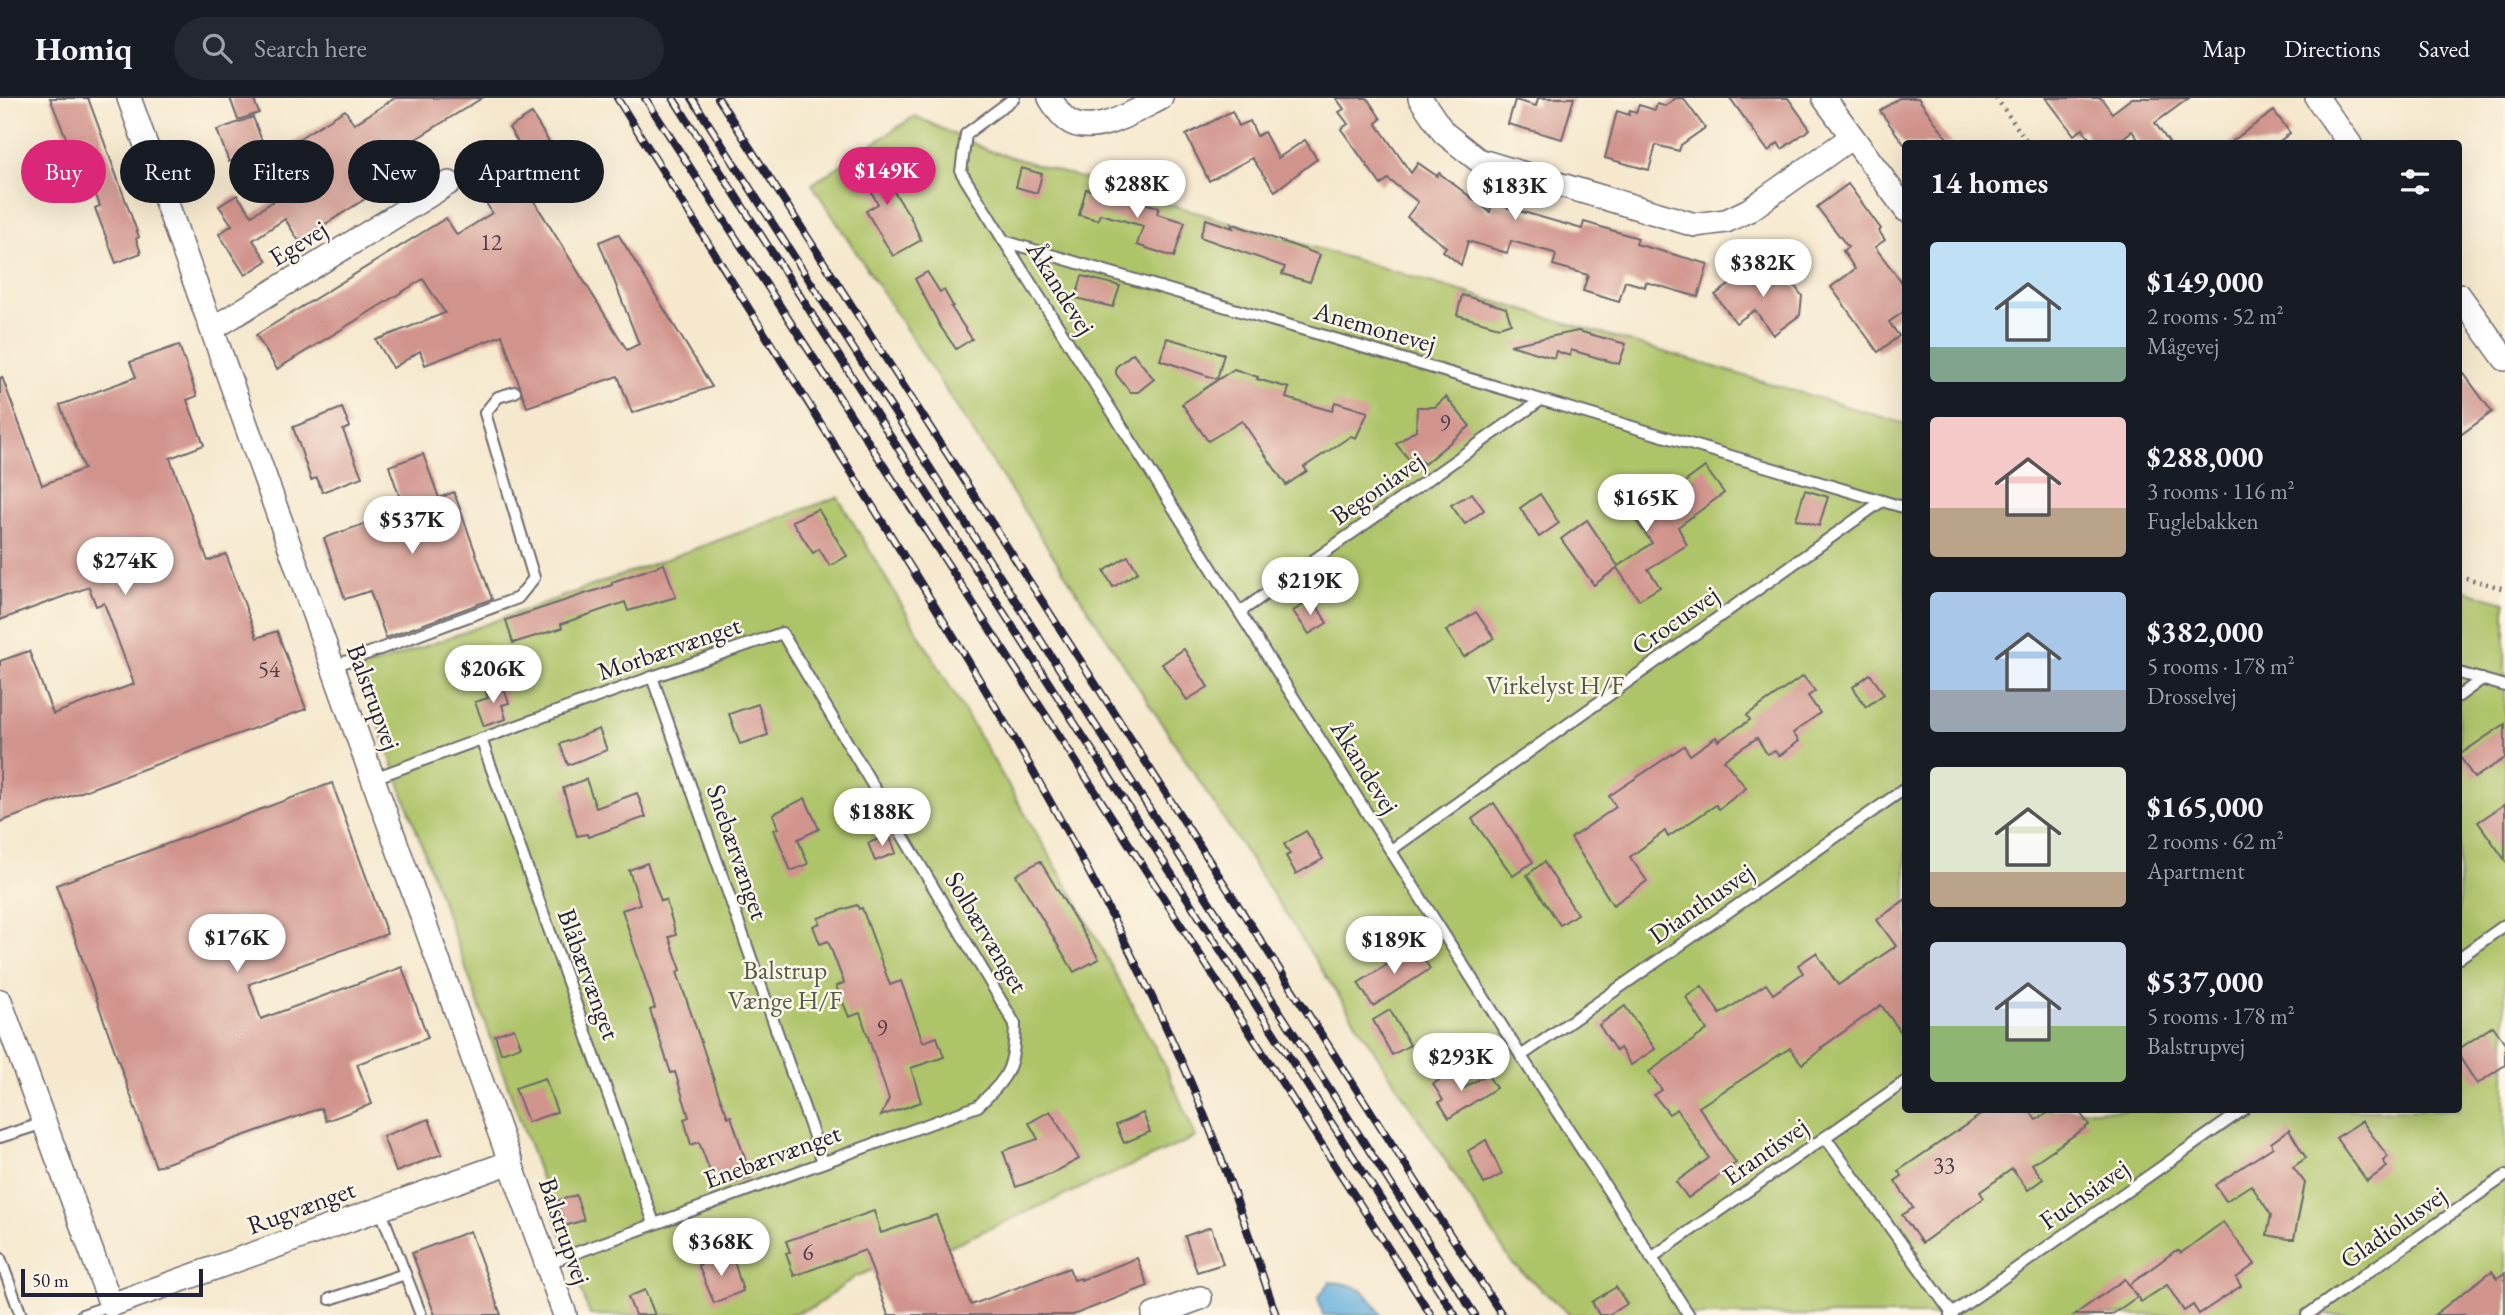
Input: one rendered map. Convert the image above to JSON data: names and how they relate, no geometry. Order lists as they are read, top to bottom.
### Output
{
  "streets": {
    "street": ["Egevej", "Balstrupvej", "Rugvænget"],
    "lane": [
      "Åkandevej",
      "Anemonevej",
      "Begoniavej",
      "Crocusvej",
      "Morbærvænget",
      "Snebærvænget",
      "Dianthusvej",
      "Solbærvænget",
      "Blåbærvænget",
      "Erantisvej",
      "Enebærvænget",
      "Fuchsiavej",
      "Gladiolusvej"
    ]
  },
  "crossings": [
    ["Egevej", "Balstrupvej"],
    ["Åkandevej", "Anemonevej"],
    ["Åkandevej", "Begoniavej"],
    ["Åkandevej", "Crocusvej"],
    ["Åkandevej", "Dianthusvej"],
    ["Åkandevej", "Erantisvej"],
    ["Anemonevej", "Begoniavej"],
    ["Anemonevej", "Crocusvej"],
    ["Morbærvænget", "Balstrupvej"],
    ["Morbærvænget", "Snebærvænget"],
    ["Morbærvænget", "Solbærvænget"],
    ["Morbærvænget", "Blåbærvænget"],
    ["Balstrupvej", "Enebærvænget"],
    ["Balstrupvej", "Rugvænget"],
    ["Snebærvænget", "Enebærvænget"],
    ["Solbærvænget", "Enebærvænget"],
    ["Blåbærvænget", "Enebærvænget"]
  ],
  "parks": ["Virkelyst H/F", "Balstrup Vænge H/F"],
  "house_numbers": [
    "12",
    "9",
    "54",
    "9",
    "33",
    "6"
  ],
  "scale_bar": "50 m",
  "page": {
    "header": "Homiq",
    "search": "Search here",
    "nav": ["Map", "Directions", "Saved"],
    "chip": [
      "Buy",
      "Rent",
      "Filters",
      "New",
      "Apartment"
    ],
    "heading": "14 homes",
    "price": [
      "$149K",
      "$288K",
      "$183K",
      "$382K",
      "$165K",
      "$537K",
      "$274K",
      "$219K",
      "$206K",
      "$188K",
      "$176K",
      "$189K",
      "$293K",
      "$368K"
    ],
    "list": [
      {
        "name": "$149,000",
        "note": "2 rooms · 52 m² · Mågevej"
      },
      {
        "name": "$288,000",
        "note": "3 rooms · 116 m² · Fuglebakken"
      },
      {
        "name": "$382,000",
        "note": "5 rooms · 178 m² · Drosselvej"
      },
      {
        "name": "$165,000",
        "note": "2 rooms · 62 m² · Apartment"
      },
      {
        "name": "$537,000",
        "note": "5 rooms · 178 m² · Balstrupvej"
      }
    ],
    "scale": "50 m"
  }
}
